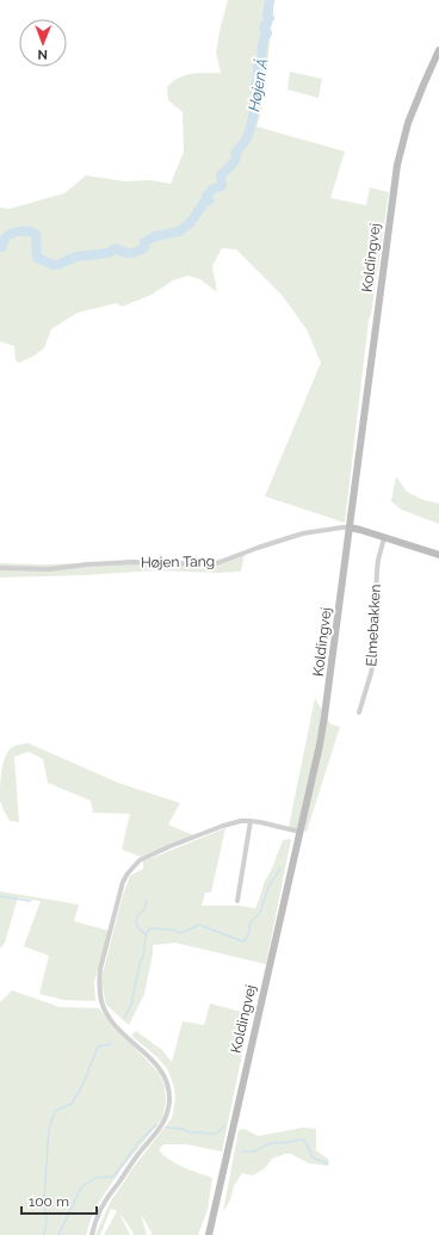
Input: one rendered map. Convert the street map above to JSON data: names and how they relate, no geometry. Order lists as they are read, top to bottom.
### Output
{
  "streets": {
    "main road": ["Koldingvej"],
    "street": ["Højen Tang", "Elmebakken"]
  },
  "crossings": [
    ["Koldingvej", "Højen Tang"]
  ],
  "water": ["Højen Å"],
  "scale_bar": "100 m",
  "north": "bottom"
}
